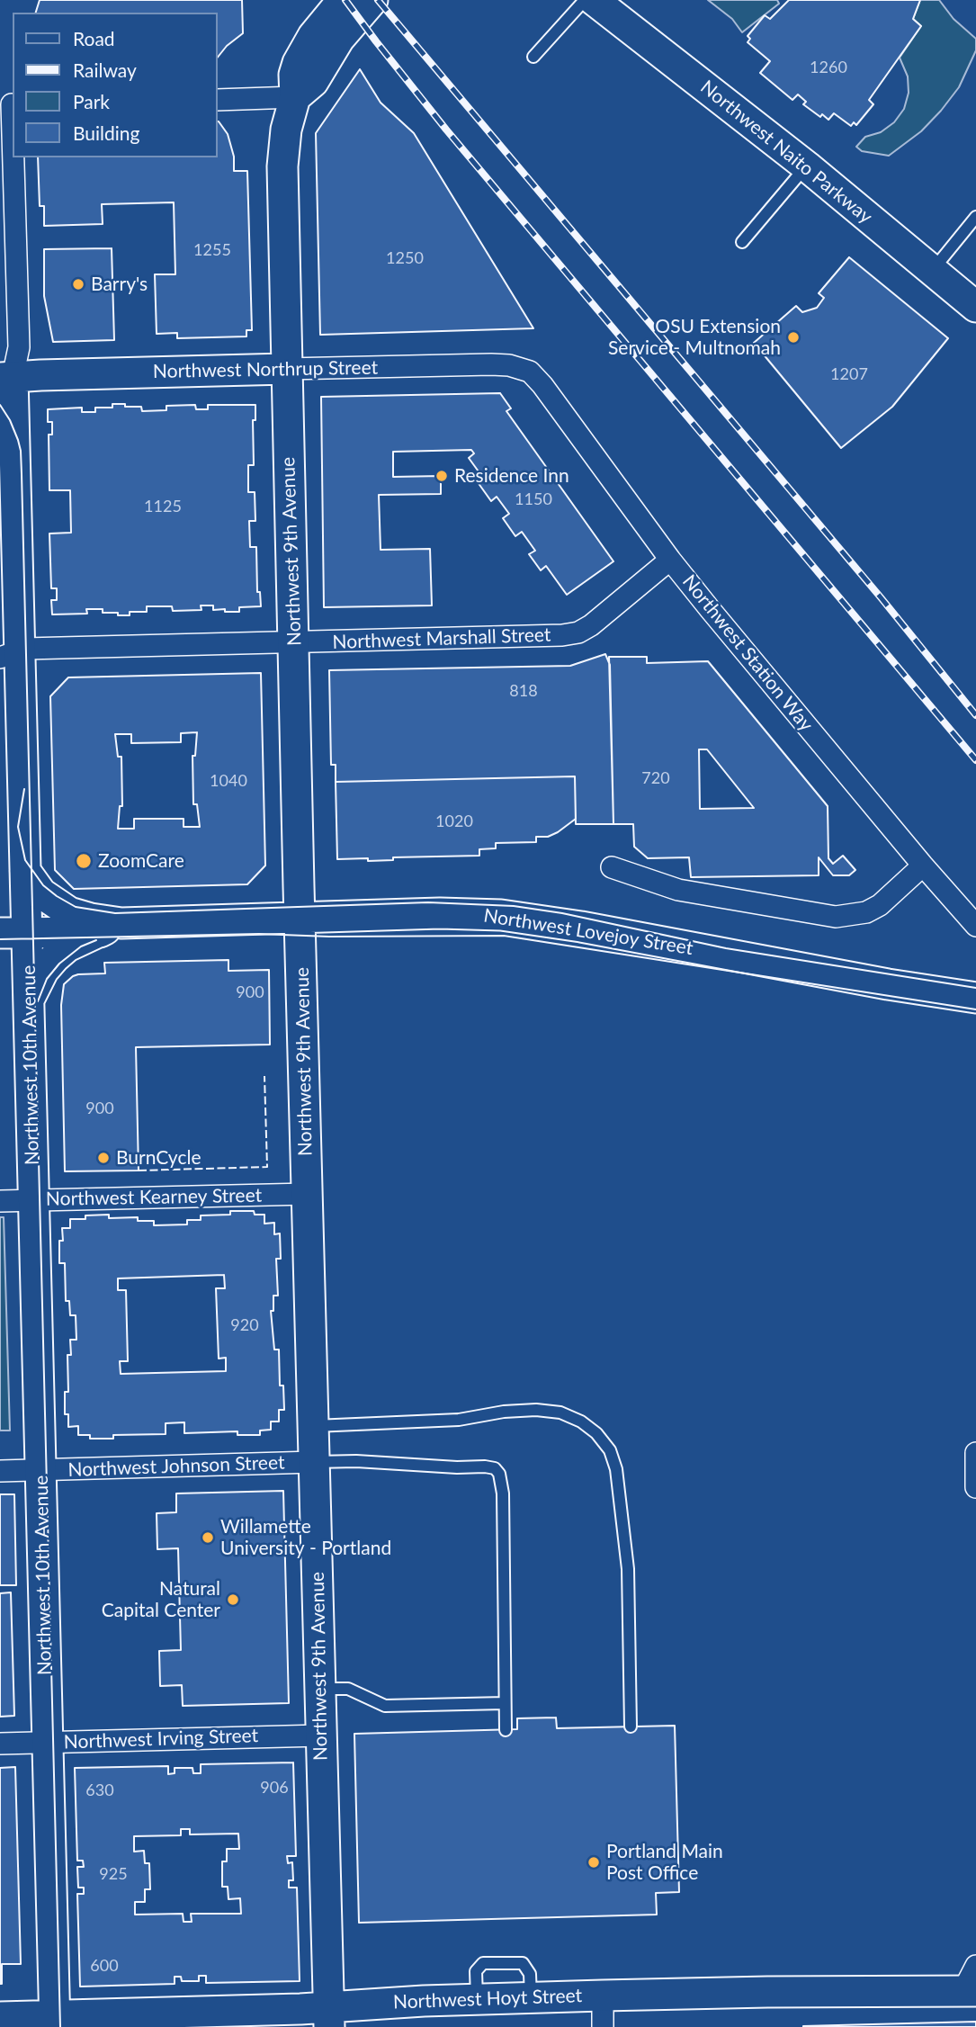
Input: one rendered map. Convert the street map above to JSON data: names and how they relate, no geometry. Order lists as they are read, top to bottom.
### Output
{
  "streets": {
    "street": [
      "Northwest Naito Parkway",
      "Northwest Northrup Street",
      "Northwest 9th Avenue",
      "Northwest Marshall Street",
      "Northwest Station Way",
      "Northwest Lovejoy Street",
      "Northwest 10th Avenue",
      "Northwest Kearney Street",
      "Northwest Johnson Street",
      "Northwest Irving Street",
      "Northwest Hoyt Street"
    ]
  },
  "crossings": [
    ["Northwest Northrup Street", "Northwest 9th Avenue"],
    ["Northwest Northrup Street", "Northwest Station Way"],
    ["Northwest Northrup Street", "Northwest 10th Avenue"],
    ["Northwest 9th Avenue", "Northwest Marshall Street"],
    ["Northwest 9th Avenue", "Northwest Lovejoy Street"],
    ["Northwest 9th Avenue", "Northwest Kearney Street"],
    ["Northwest 9th Avenue", "Northwest Johnson Street"],
    ["Northwest 9th Avenue", "Northwest Irving Street"],
    ["Northwest 9th Avenue", "Northwest Hoyt Street"],
    ["Northwest Marshall Street", "Northwest Station Way"],
    ["Northwest Marshall Street", "Northwest 10th Avenue"],
    ["Northwest Lovejoy Street", "Northwest 10th Avenue"],
    ["Northwest 10th Avenue", "Northwest Kearney Street"],
    ["Northwest 10th Avenue", "Northwest Johnson Street"],
    ["Northwest 10th Avenue", "Northwest Irving Street"],
    ["Northwest 10th Avenue", "Northwest Hoyt Street"]
  ],
  "places": [
    "Barry's",
    "OSU Extension Service - Multnomah",
    "Residence Inn",
    "ZoomCare",
    "BurnCycle",
    "Willamette University - Portland",
    "Natural Capital Center",
    "Portland Main Post Office"
  ],
  "house_numbers": [
    "1260",
    "1255",
    "1250",
    "1207",
    "1150",
    "1125",
    "818",
    "720",
    "1040",
    "1020",
    "900",
    "900",
    "920",
    "906",
    "630",
    "925",
    "600"
  ],
  "legend": [
    "Road",
    "Railway",
    "Park",
    "Building"
  ]
}
